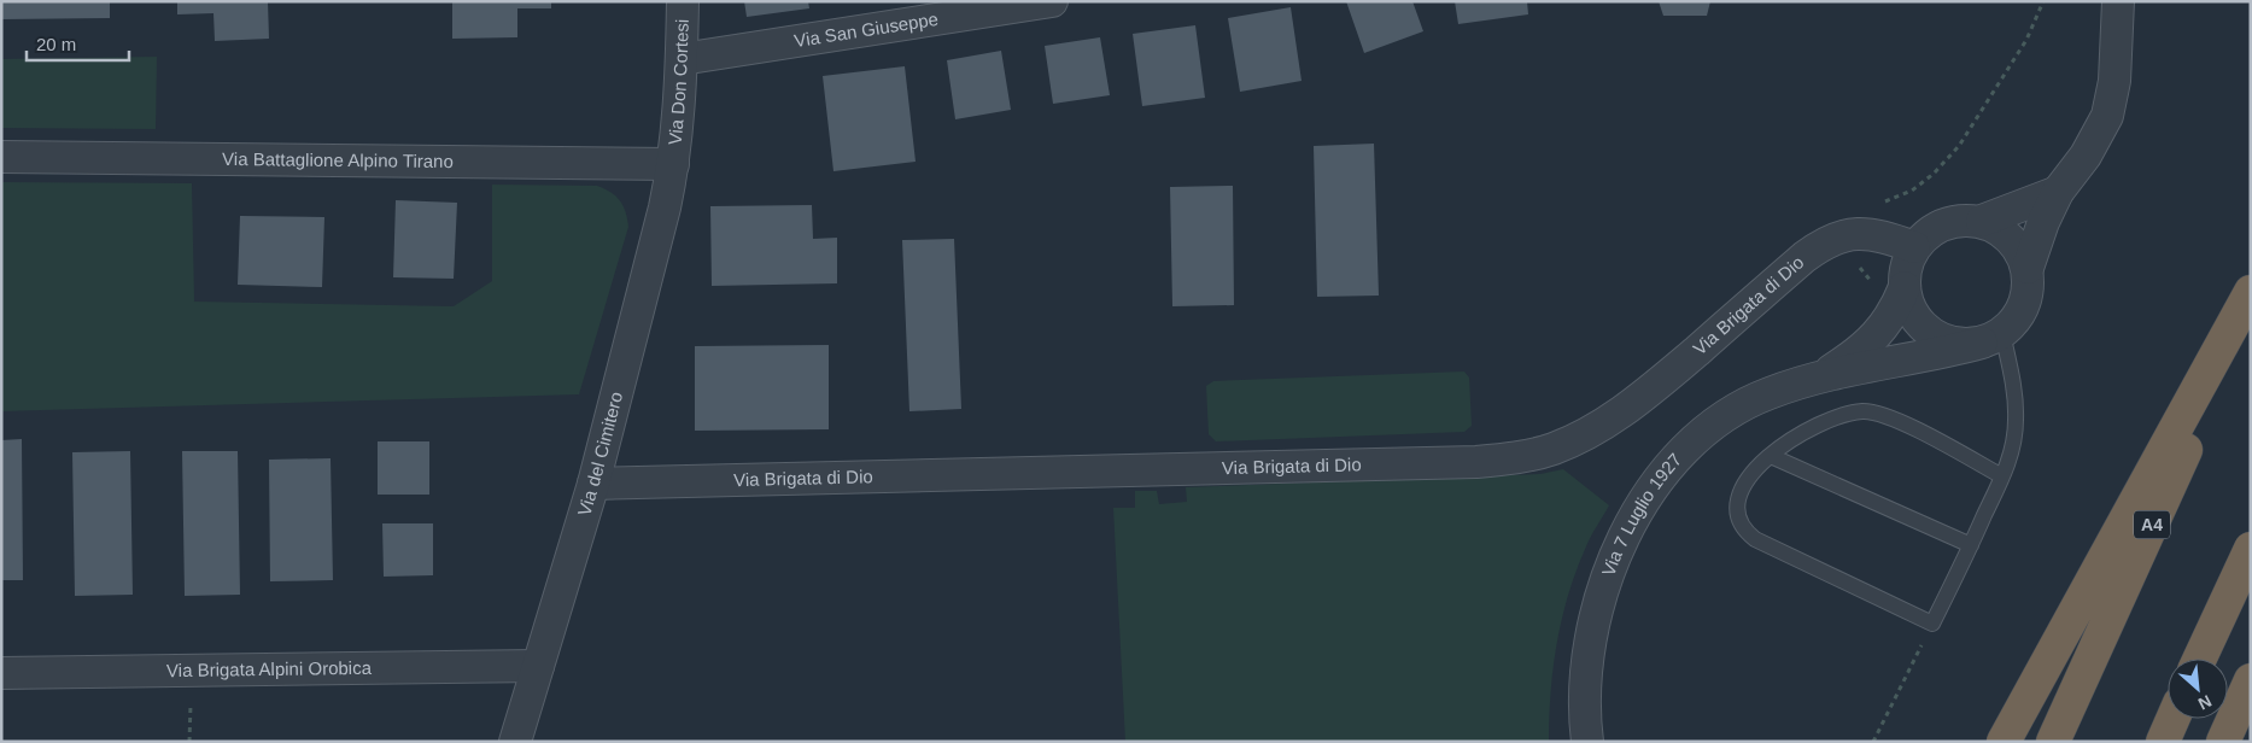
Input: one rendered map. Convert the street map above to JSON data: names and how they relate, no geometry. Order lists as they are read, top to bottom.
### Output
{
  "streets": {
    "highway": ["A4"],
    "street": [
      "Via San Giuseppe",
      "Via Don Cortesi",
      "Via Battaglione Alpino Tirano",
      "Via Brigata di Dio",
      "Via del Cimitero",
      "Via 7 Luglio 1927",
      "Via Brigata Alpini Orobica"
    ]
  },
  "crossings": [
    ["Via San Giuseppe", "Via Don Cortesi"],
    ["Via Don Cortesi", "Via Battaglione Alpino Tirano"],
    ["Via Don Cortesi", "Via del Cimitero"],
    ["Via Battaglione Alpino Tirano", "Via del Cimitero"],
    ["Via Brigata di Dio", "Via del Cimitero"],
    ["Via Brigata di Dio", "Via 7 Luglio 1927"],
    ["Via del Cimitero", "Via Brigata Alpini Orobica"]
  ],
  "scale_bar": "20 m",
  "north": "bottom right"
}
